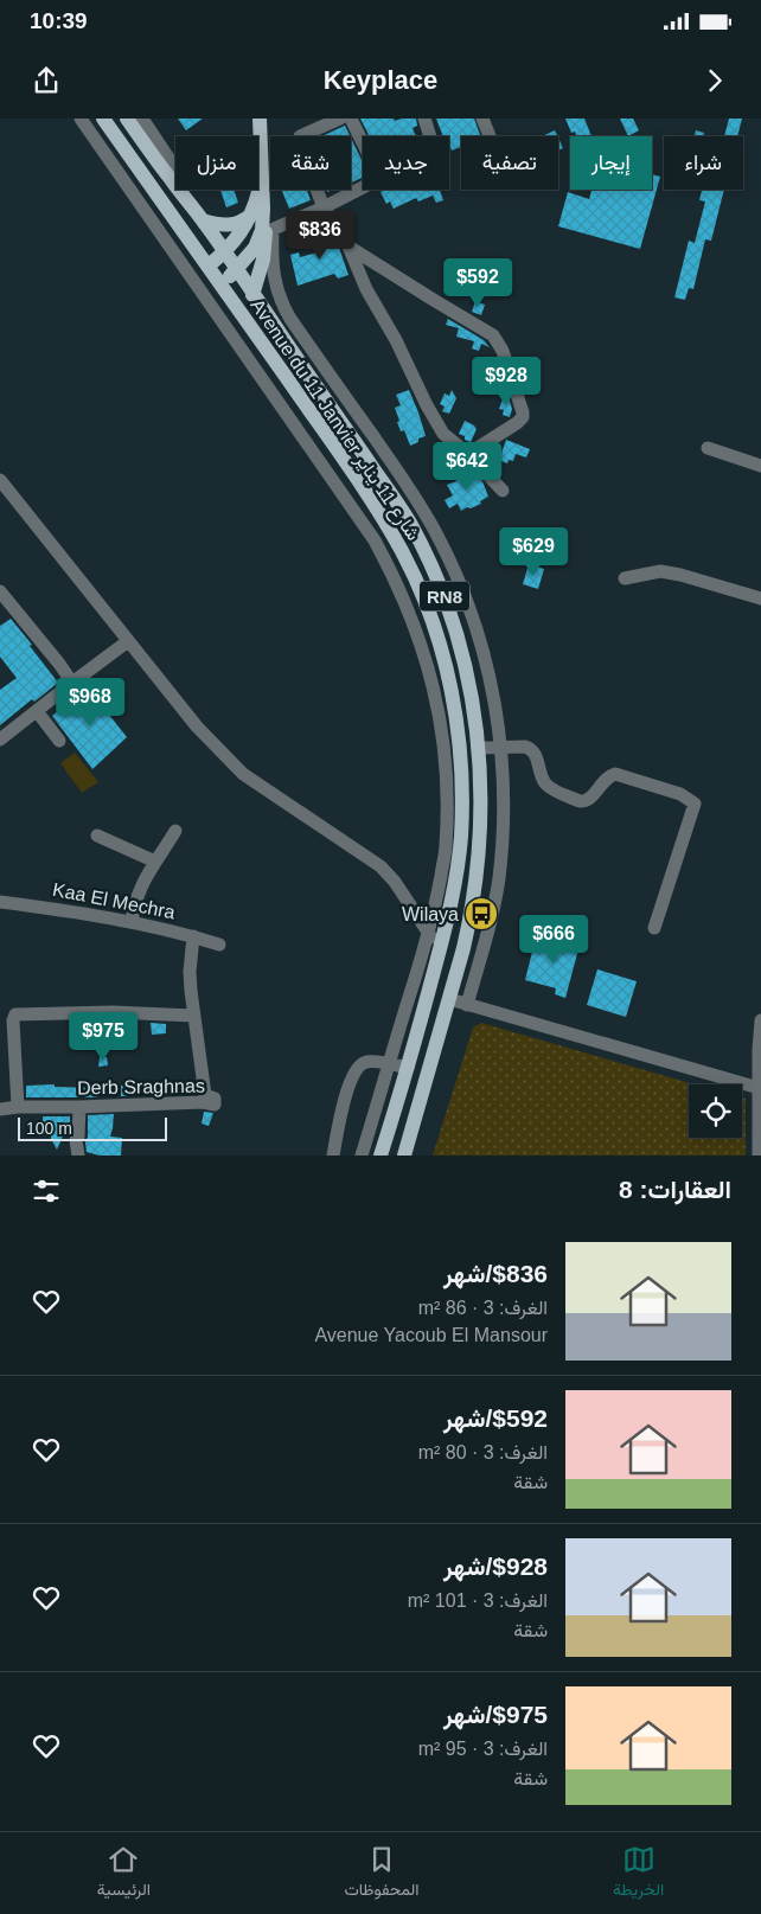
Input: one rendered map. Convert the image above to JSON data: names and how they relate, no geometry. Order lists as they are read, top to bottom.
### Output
{
  "streets": {
    "main road": ["Avenue du 11 Janvier شارع 11 يناير", "RN8"],
    "street": ["Kaa El Mechra", "Derb Sraghnas"]
  },
  "crossings": [
    ["Kaa El Mechra", "Derb Sraghnas"]
  ],
  "places": {
    "bus stop": ["Wilaya"]
  },
  "scale_bar": "100 m",
  "page": {
    "status": "10:39",
    "header": "Keyplace",
    "chip": [
      "شراء",
      "إيجار",
      "تصفية",
      "جديد",
      "شقة",
      "منزل"
    ],
    "price": [
      "$836",
      "$592",
      "$928",
      "$642",
      "$629",
      "$968",
      "$666",
      "$975"
    ],
    "scale": "100 m",
    "heading": "العقارات: 8",
    "list": [
      {
        "name": "$836/شهر",
        "note": "الغرف: 3 · 86 m² · Avenue Yacoub El Mansour"
      },
      {
        "name": "$592/شهر",
        "note": "الغرف: 3 · 80 m² · شقة"
      },
      {
        "name": "$928/شهر",
        "note": "الغرف: 3 · 101 m² · شقة"
      },
      {
        "name": "$975/شهر",
        "note": "الغرف: 3 · 95 m² · شقة"
      }
    ],
    "tabs": ["الخريطة", "المحفوظات", "الرئيسية"]
  }
}
